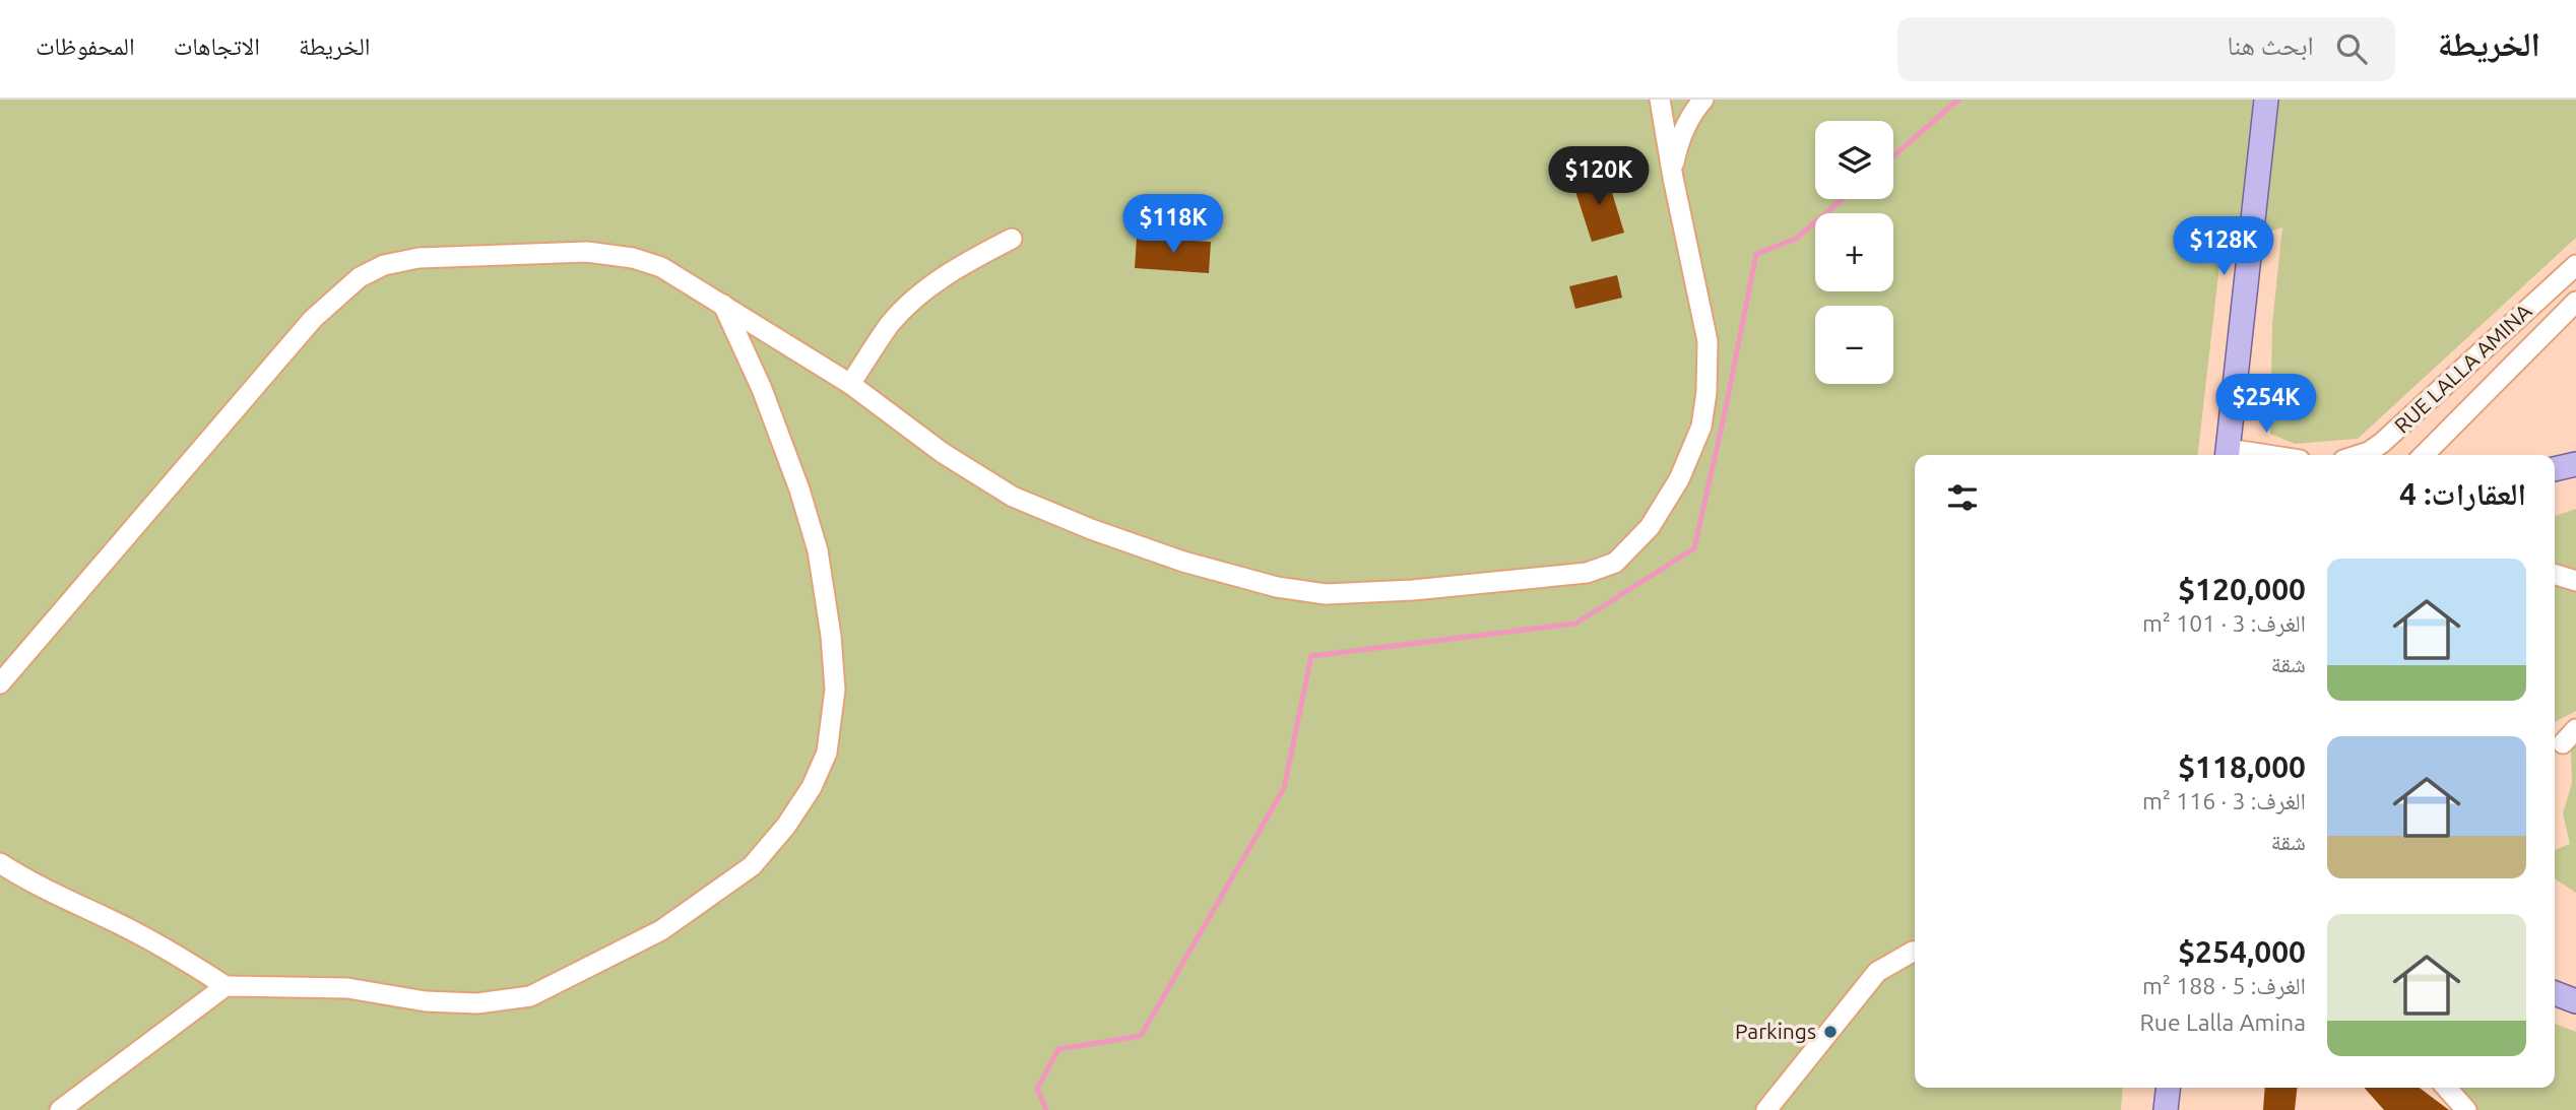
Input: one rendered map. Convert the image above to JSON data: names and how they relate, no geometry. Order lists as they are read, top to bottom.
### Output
{
  "streets": {
    "street": ["RUE LALLA AMINA"]
  },
  "places": ["Parkings"],
  "page": {
    "header": "الخريطة",
    "search": "ابحث هنا",
    "nav": ["الخريطة", "الاتجاهات", "المحفوظات"],
    "map_buttons": ["+", "−"],
    "price": [
      "$120K",
      "$118K",
      "$128K",
      "$254K"
    ],
    "heading": "العقارات: 4",
    "list": [
      {
        "name": "$120,000",
        "note": "الغرف: 3 · 101 m² · شقة"
      },
      {
        "name": "$118,000",
        "note": "الغرف: 3 · 116 m² · شقة"
      },
      {
        "name": "$254,000",
        "note": "الغرف: 5 · 188 m² · Rue Lalla Amina"
      }
    ]
  }
}
